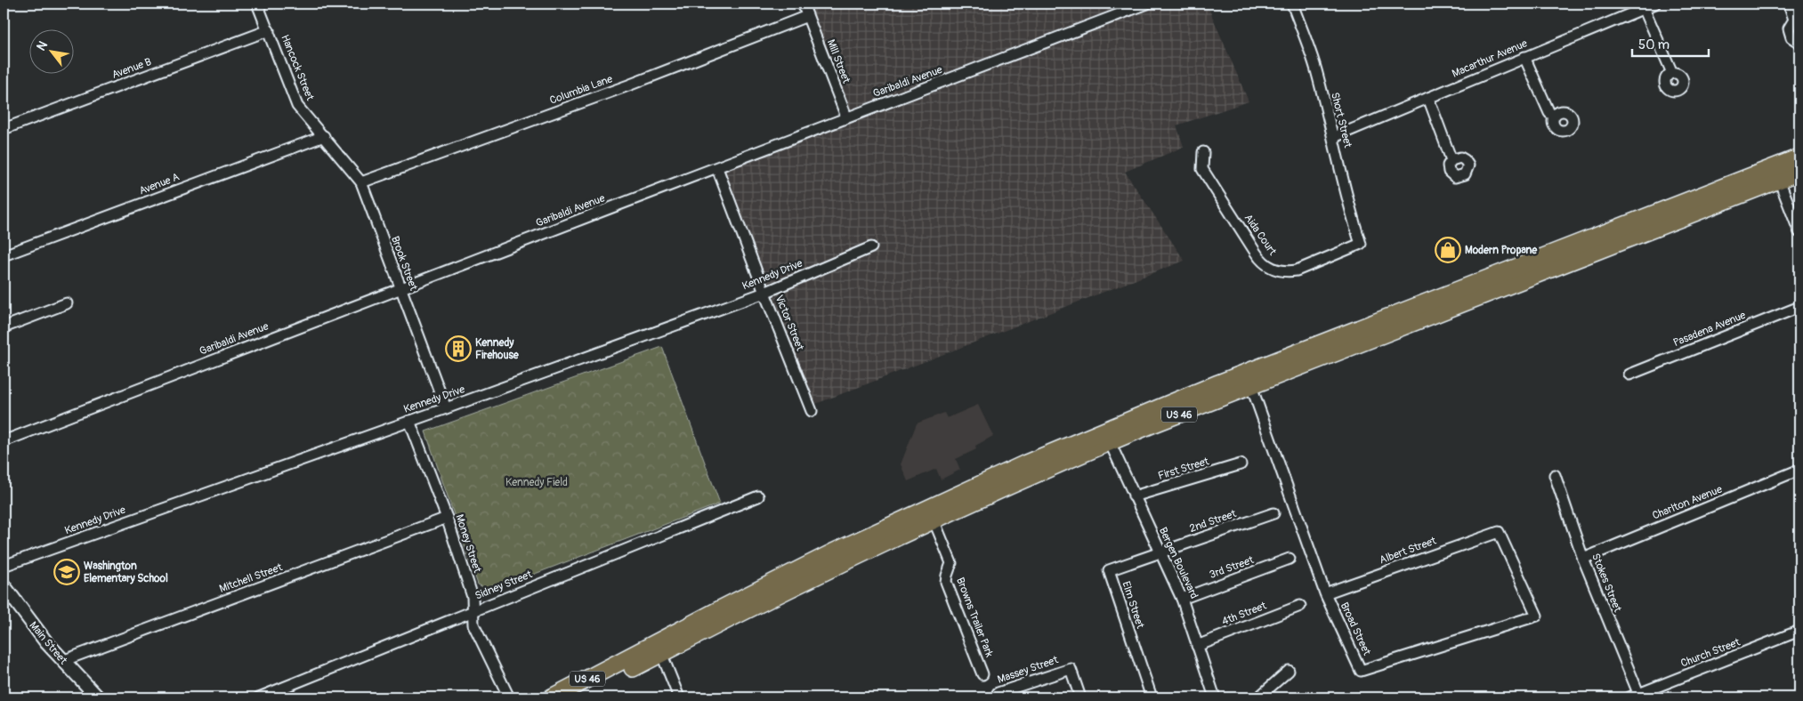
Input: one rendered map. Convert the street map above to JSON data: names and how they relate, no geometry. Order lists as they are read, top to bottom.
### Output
{
  "streets": {
    "highway": ["US 46"],
    "street": [
      "Macarthur Avenue",
      "Mill Street",
      "Hancock Street",
      "Avenue B",
      "Garibaldi Avenue",
      "Columbia Lane",
      "Short Street",
      "Avenue A",
      "Aida Court",
      "Brook Street",
      "Kennedy Drive",
      "Victor Street",
      "Pasadena Avenue",
      "First Street",
      "Charlton Avenue",
      "2nd Street",
      "Money Street",
      "Albert Street",
      "Bergen Boulevard",
      "3rd Street",
      "Mitchell Street",
      "Stokes Street",
      "Sidney Street",
      "Elm Street",
      "4th Street",
      "Browns Trailer Park",
      "Broad Street",
      "Main Street",
      "Church Street",
      "Massey Street"
    ]
  },
  "crossings": [
    ["Macarthur Avenue", "Short Street"],
    ["Mill Street", "Garibaldi Avenue"],
    ["Mill Street", "Columbia Lane"],
    ["Hancock Street", "Avenue B"],
    ["Hancock Street", "Avenue A"],
    ["Hancock Street", "Brook Street"],
    ["Garibaldi Avenue", "Brook Street"],
    ["Garibaldi Avenue", "Victor Street"],
    ["Columbia Lane", "Brook Street"],
    ["Short Street", "Aida Court"],
    ["Avenue A", "Brook Street"],
    ["Brook Street", "Kennedy Drive"],
    ["Kennedy Drive", "Victor Street"],
    ["Kennedy Drive", "Money Street"],
    ["US 46", "Bergen Boulevard"],
    ["US 46", "Browns Trailer Park"],
    ["US 46", "Broad Street"],
    ["First Street", "Bergen Boulevard"],
    ["Charlton Avenue", "Stokes Street"],
    ["2nd Street", "Bergen Boulevard"],
    ["2nd Street", "Elm Street"],
    ["Money Street", "Mitchell Street"],
    ["Money Street", "Sidney Street"],
    ["Albert Street", "Broad Street"],
    ["Bergen Boulevard", "3rd Street"],
    ["Bergen Boulevard", "Elm Street"],
    ["Bergen Boulevard", "4th Street"],
    ["Mitchell Street", "Main Street"],
    ["Stokes Street", "Church Street"]
  ],
  "parks": ["Kennedy Field"],
  "places": {
    "shop": ["Modern Propane"],
    "building": ["Kennedy Firehouse"],
    "school or university": ["Washington Elementary School"]
  },
  "scale_bar": "50 m",
  "north": "top left"
}
